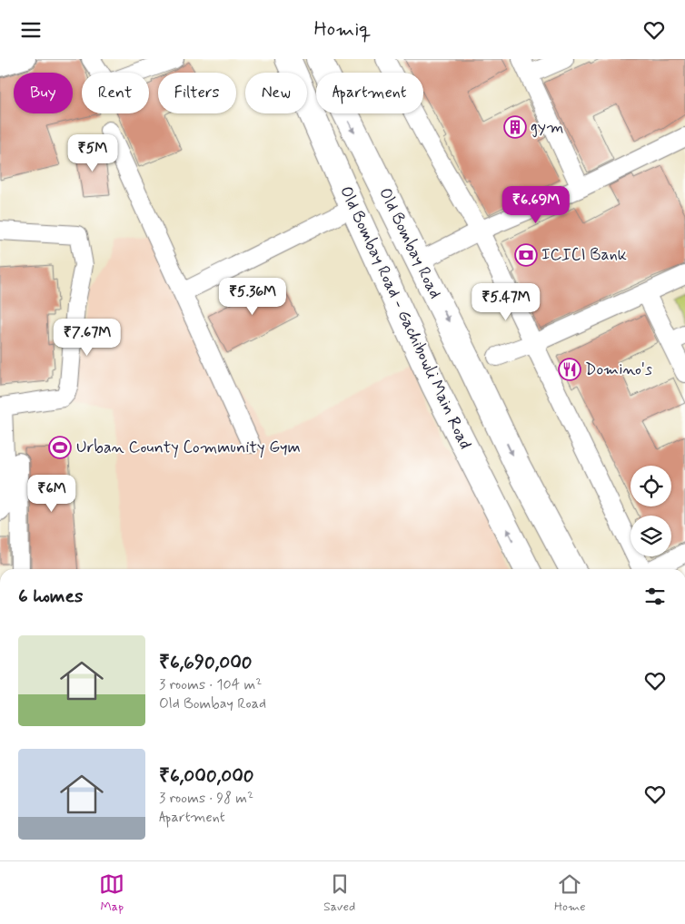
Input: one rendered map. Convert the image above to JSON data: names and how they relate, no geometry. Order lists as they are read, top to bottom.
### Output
{
  "streets": {
    "main road": ["Old Bombay Road", "Old Bombay Road - Gachibowli Main Road"]
  },
  "one_way": ["Old Bombay Road", "Old Bombay Road - Gachibowli Main Road"],
  "places": {
    "building": ["gym"],
    "bank": ["ICICI Bank"],
    "restaurant": ["Domino's"],
    "sports": ["Urban County Community Gym"]
  },
  "page": {
    "header": "Homiq",
    "chip": [
      "Buy",
      "Rent",
      "Filters",
      "New",
      "Apartment"
    ],
    "price": [
      "₹5M",
      "₹6.69M",
      "₹5.36M",
      "₹5.47M",
      "₹7.67M",
      "₹6M"
    ],
    "heading": "6 homes",
    "list": [
      {
        "name": "₹6,690,000",
        "note": "3 rooms · 104 m² · Old Bombay Road"
      },
      {
        "name": "₹6,000,000",
        "note": "3 rooms · 98 m² · Apartment"
      }
    ],
    "tabs": ["Map", "Saved", "Home"]
  }
}
